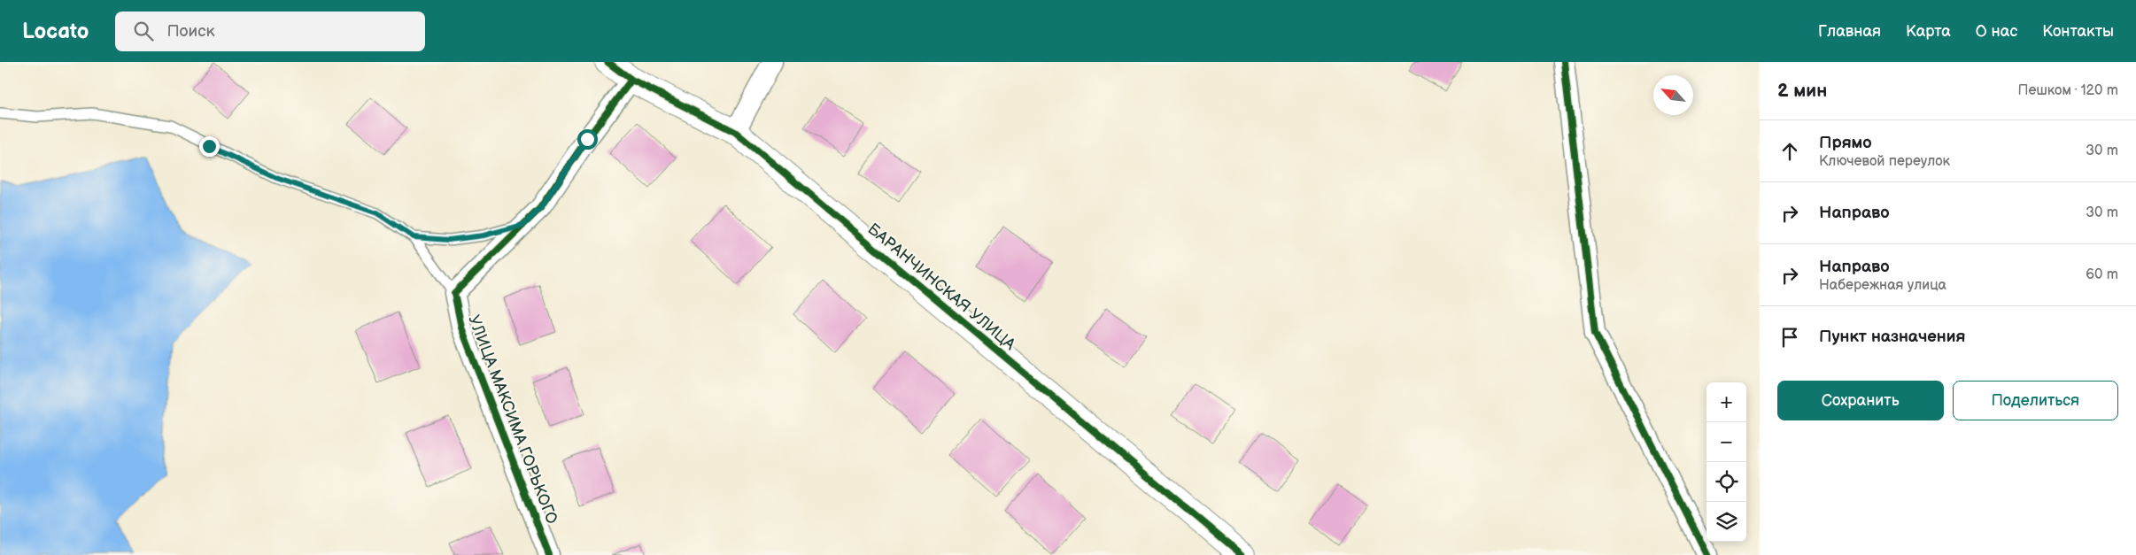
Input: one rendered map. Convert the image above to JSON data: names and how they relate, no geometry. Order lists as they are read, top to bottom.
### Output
{
  "streets": {
    "street": ["БАРАНЧИНСКАЯ УЛИЦА", "УЛИЦА МАКСИМА ГОРЬКОГО"]
  },
  "north": "top left",
  "page": {
    "header": "Locato",
    "search": "Поиск",
    "nav": [
      "Главная",
      "Карта",
      "О нас",
      "Контакты"
    ],
    "heading": ["2 мин", "Пешком · 120 m"],
    "list": [
      ["Прямо", "Ключевой переулок", "30 m"],
      ["Направо", "30 m"],
      ["Направо", "Набережная улица", "60 m"],
      "Пункт назначения"
    ],
    "buttons": ["Сохранить", "Поделиться"],
    "map_buttons": ["+", "−"]
  }
}
